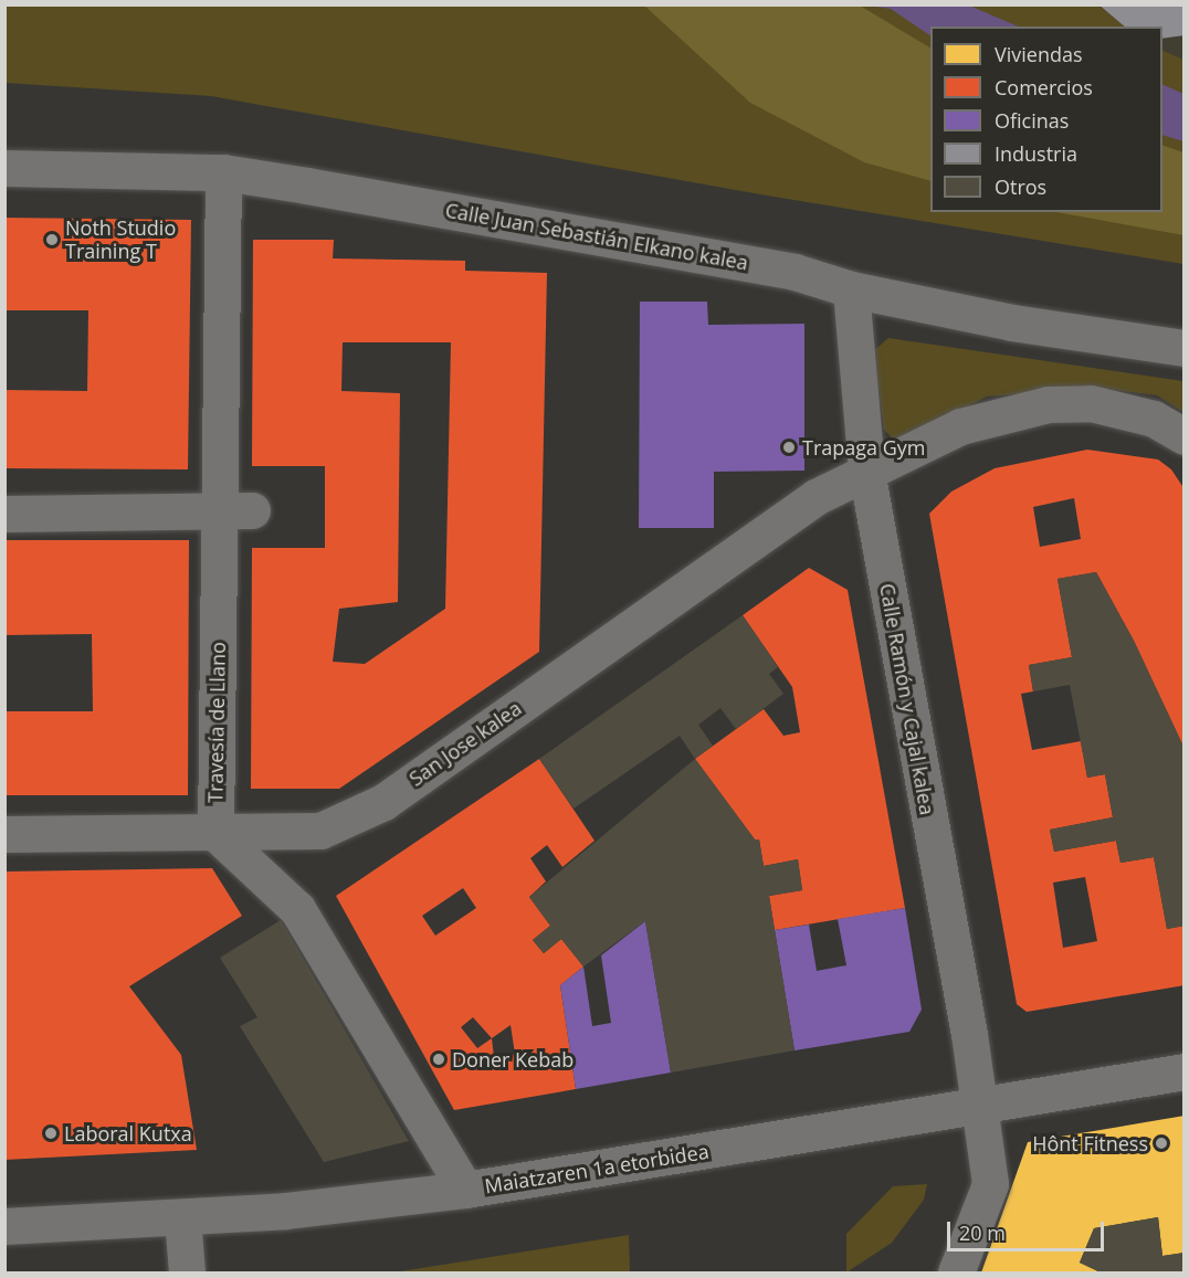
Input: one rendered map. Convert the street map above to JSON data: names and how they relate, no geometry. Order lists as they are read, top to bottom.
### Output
{
  "streets": {
    "street": [
      "Calle Juan Sebastián Elkano kalea",
      "Calle Ramón y Cajal kalea",
      "Travesía de Llano",
      "San Jose kalea",
      "Maiatzaren 1a etorbidea"
    ]
  },
  "crossings": [
    ["Calle Juan Sebastián Elkano kalea", "Calle Ramón y Cajal kalea"],
    ["Calle Juan Sebastián Elkano kalea", "Travesía de Llano"],
    ["Calle Ramón y Cajal kalea", "San Jose kalea"],
    ["Calle Ramón y Cajal kalea", "Maiatzaren 1a etorbidea"],
    ["Travesía de Llano", "San Jose kalea"]
  ],
  "places": [
    "Noth Studio Training T",
    "Trapaga Gym",
    "Doner Kebab",
    "Laboral Kutxa",
    "Hônt Fitness"
  ],
  "legend": [
    "Viviendas",
    "Comercios",
    "Oficinas",
    "Industria",
    "Otros"
  ],
  "scale_bar": "20 m"
}
